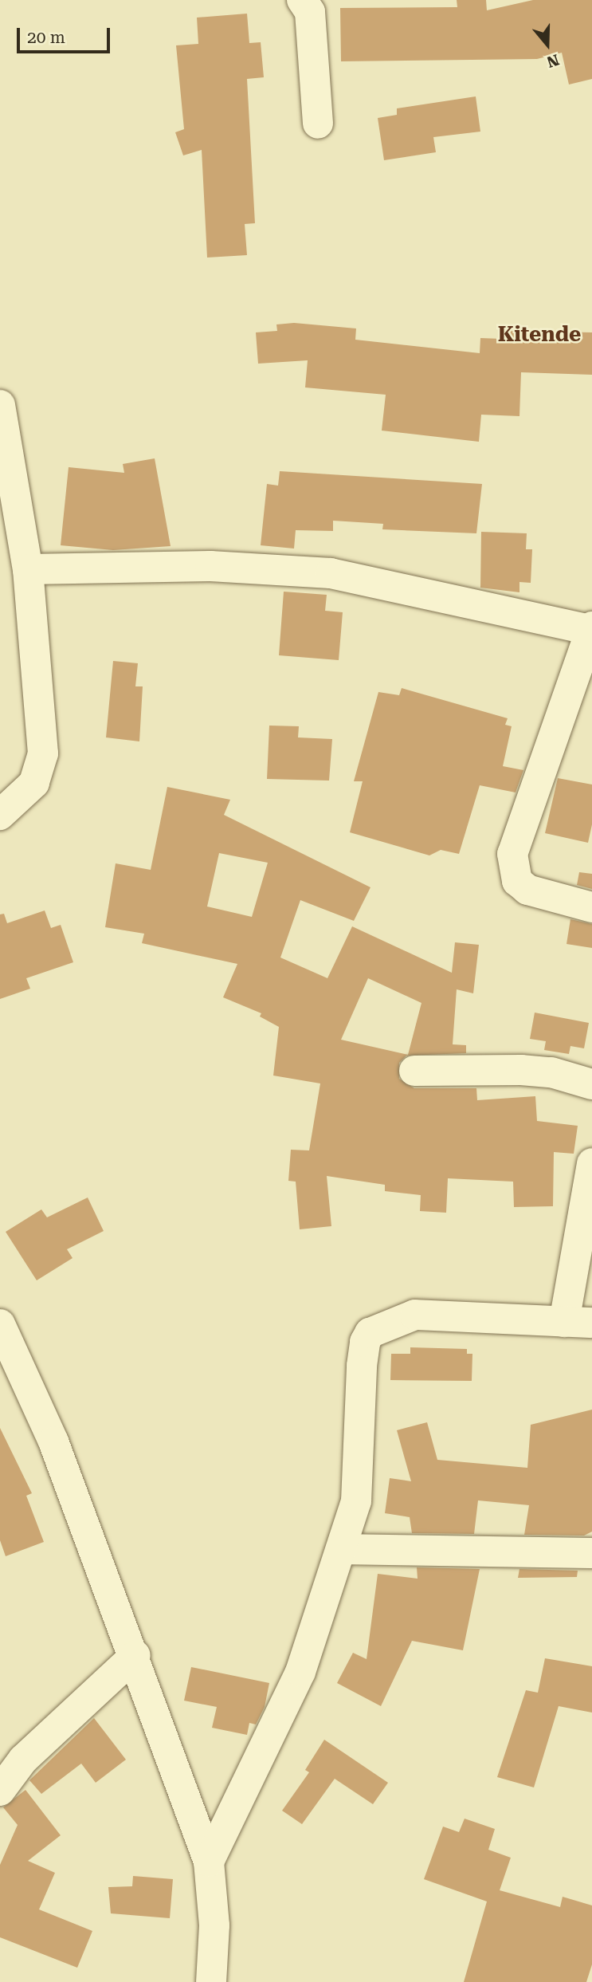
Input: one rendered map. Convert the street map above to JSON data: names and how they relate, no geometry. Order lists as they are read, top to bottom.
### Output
{
  "districts": ["Kitende"],
  "scale_bar": "20 m",
  "north": "bottom"
}
